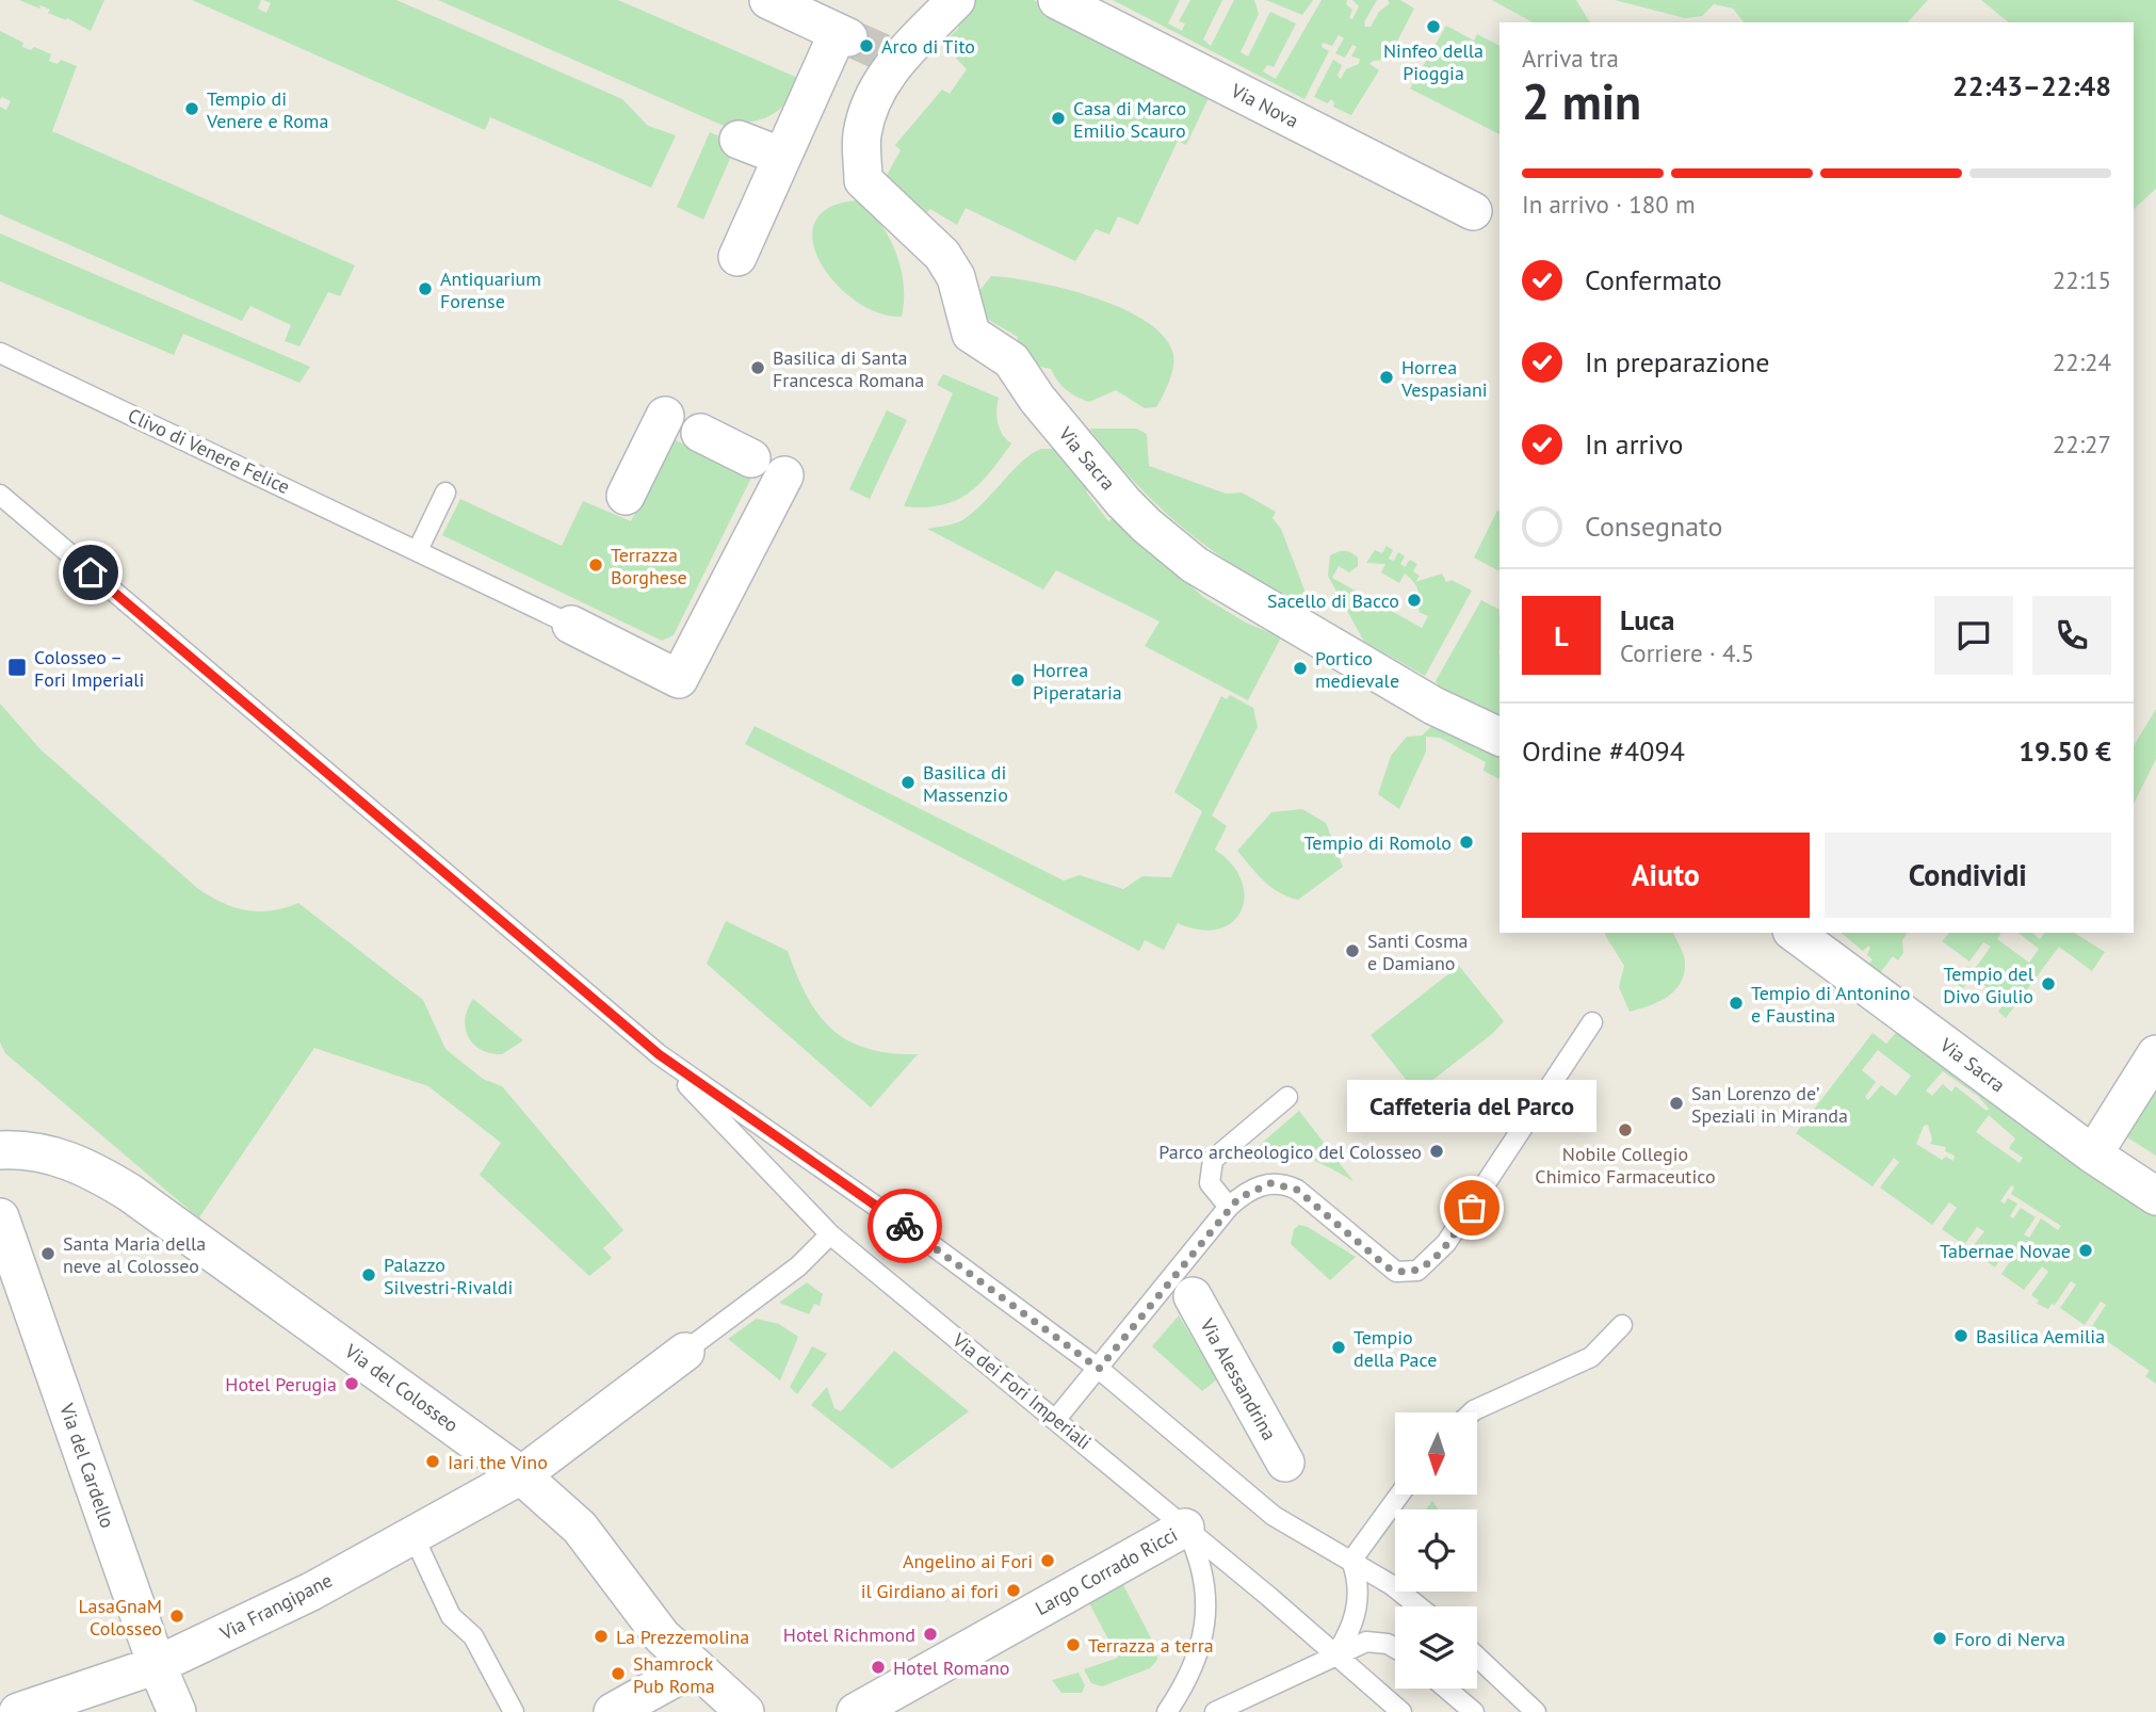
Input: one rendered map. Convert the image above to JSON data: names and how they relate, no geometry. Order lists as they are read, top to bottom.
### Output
{
  "streets": {
    "street": [
      "Via Nova",
      "Via Sacra",
      "Via Alessandrina",
      "Via del Colosseo",
      "Via del Cardello",
      "Largo Corrado Ricci",
      "Via Frangipane"
    ],
    "lane": ["Clivo di Venere Felice", "Via dei Fori Imperiali"]
  },
  "crossings": [
    ["Via del Colosseo", "Via Frangipane"],
    ["Via dei Fori Imperiali", "Largo Corrado Ricci"],
    ["Via del Cardello", "Via Frangipane"]
  ],
  "places": {
    "other": [
      "Ninfeo della Pioggia",
      "Arco di Tito",
      "Tempio di Venere e Roma",
      "Casa di Marco Emilio Scauro",
      "Antiquarium Forense",
      "Basilica di Santa Francesca Romana",
      "Horrea Vespasiani",
      "Terrazza Borghese",
      "Sacello di Bacco",
      "Portico medievale",
      "Horrea Piperataria",
      "Basilica di Massenzio",
      "Tempio di Romolo",
      "Santi Cosma e Damiano",
      "Tempio del Divo Giulio",
      "Tempio di Antonino e Faustina",
      "San Lorenzo de’ Speziali in Miranda",
      "Nobile Collegio Chimico Farmaceutico",
      "Parco archeologico del Colosseo",
      "Caffeteria del Parco",
      "Tabernae Novae",
      "Santa Maria della neve al Colosseo",
      "Palazzo Silvestri-Rivaldi",
      "Basilica Aemilia",
      "Tempio della Pace",
      "Hotel Perugia",
      "Iari the Vino",
      "Angelino ai Fori",
      "il Girdiano ai fori",
      "LasaGnaM Colosseo",
      "Hotel Richmond",
      "La Prezzemolina",
      "Foro di Nerva",
      "Terrazza a terra",
      "Hotel Romano",
      "Shamrock Pub Roma"
    ],
    "transit": ["Colosseo – Fori Imperiali"]
  },
  "north": "bottom",
  "page": {
    "heading": ["2 min", "Arriva tra", "22:43–22:48"],
    "panel": [
      "Luca",
      "Corriere · 4.5",
      "Ordine #4094",
      "19.50 €"
    ],
    "bar": "In arrivo · 180 m",
    "list": [
      ["Confermato", "22:15"],
      ["In preparazione", "22:24"],
      ["In arrivo", "22:27"],
      "Consegnato"
    ],
    "round": "L",
    "buttons": ["Aiuto", "Condividi"],
    "bubble": "Caffeteria del Parco"
  }
}
